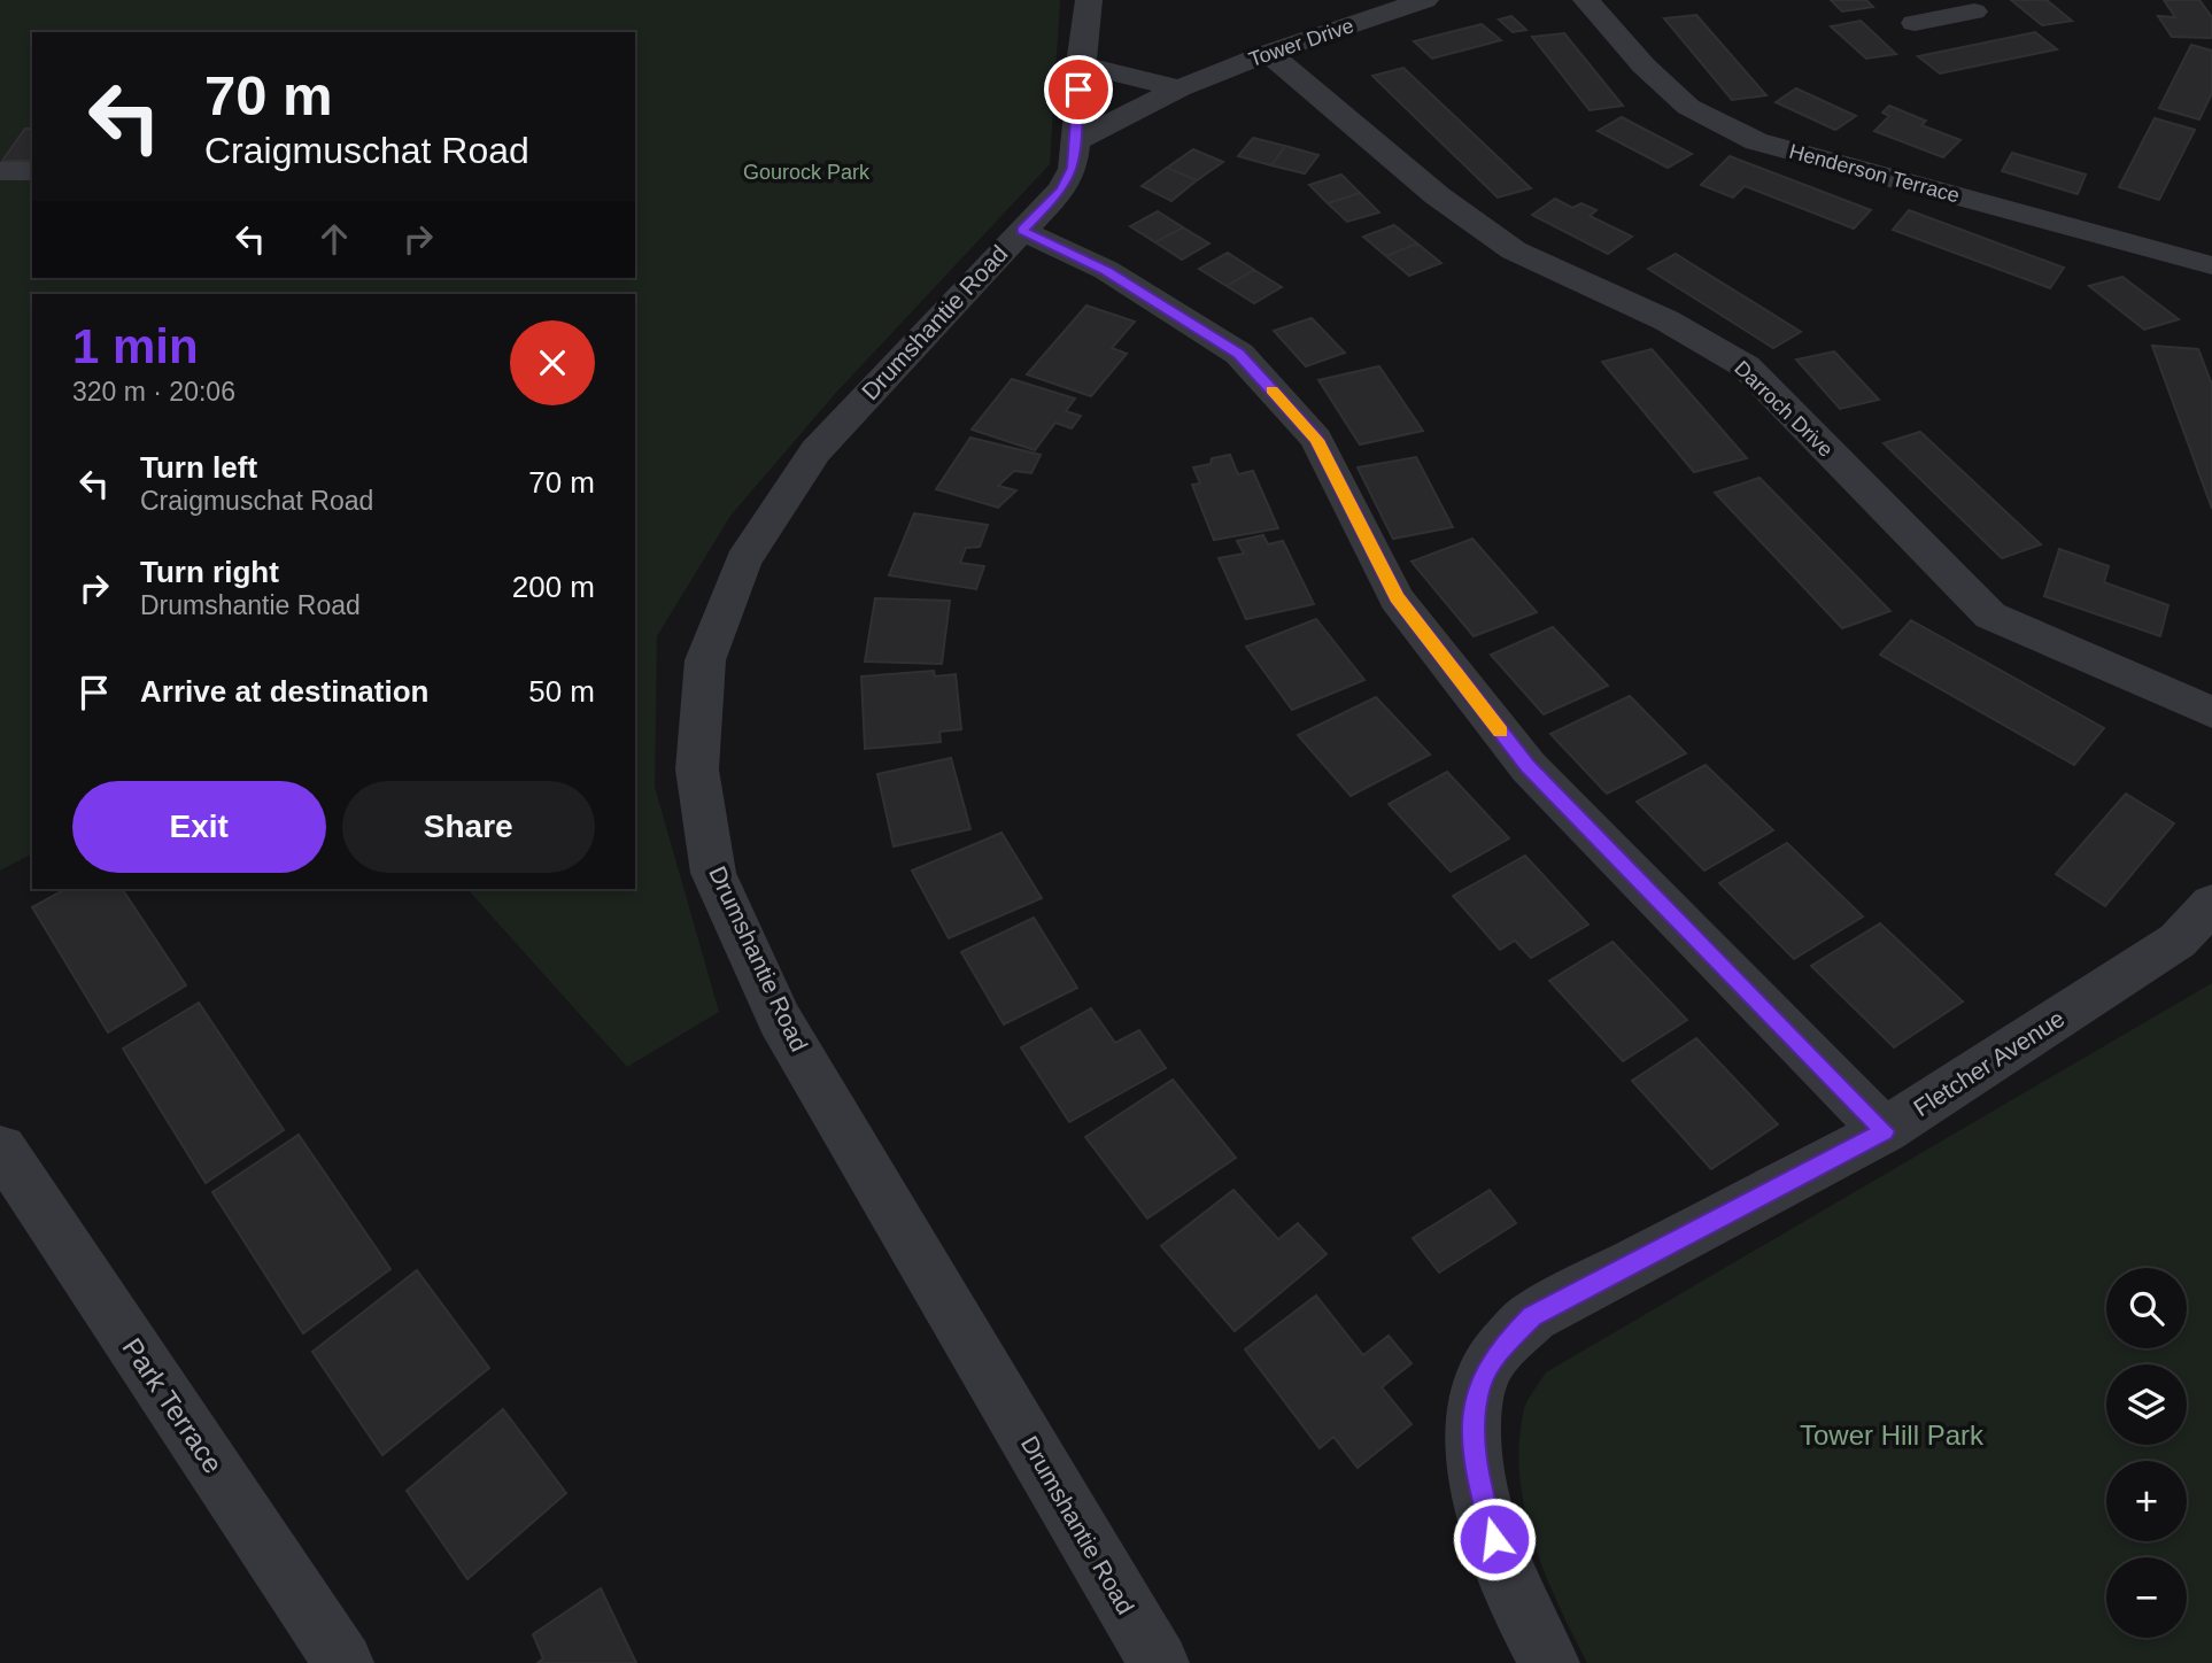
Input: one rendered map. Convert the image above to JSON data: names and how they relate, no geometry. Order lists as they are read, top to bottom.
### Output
{
  "streets": {
    "street": [
      "Tower Drive",
      "Henderson Terrace",
      "Drumshantie Road",
      "Darroch Drive",
      "Fletcher Avenue",
      "Park Terrace"
    ]
  },
  "crossings": [
    ["Tower Drive", "Drumshantie Road"],
    ["Tower Drive", "Darroch Drive"]
  ],
  "parks": ["Gourock Park", "Tower Hill Park"],
  "page": {
    "turn": ["70 m", "Craigmuschat Road"],
    "heading": ["1 min", "320 m · 20:06"],
    "list": [
      {
        "name": "Turn left",
        "note": "Craigmuschat Road",
        "value": "70 m"
      },
      {
        "name": "Turn right",
        "note": "Drumshantie Road",
        "value": "200 m"
      },
      {
        "name": "Arrive at destination",
        "value": "50 m"
      }
    ],
    "buttons": ["Exit", "Share"],
    "map_buttons": ["+", "−"]
  }
}
